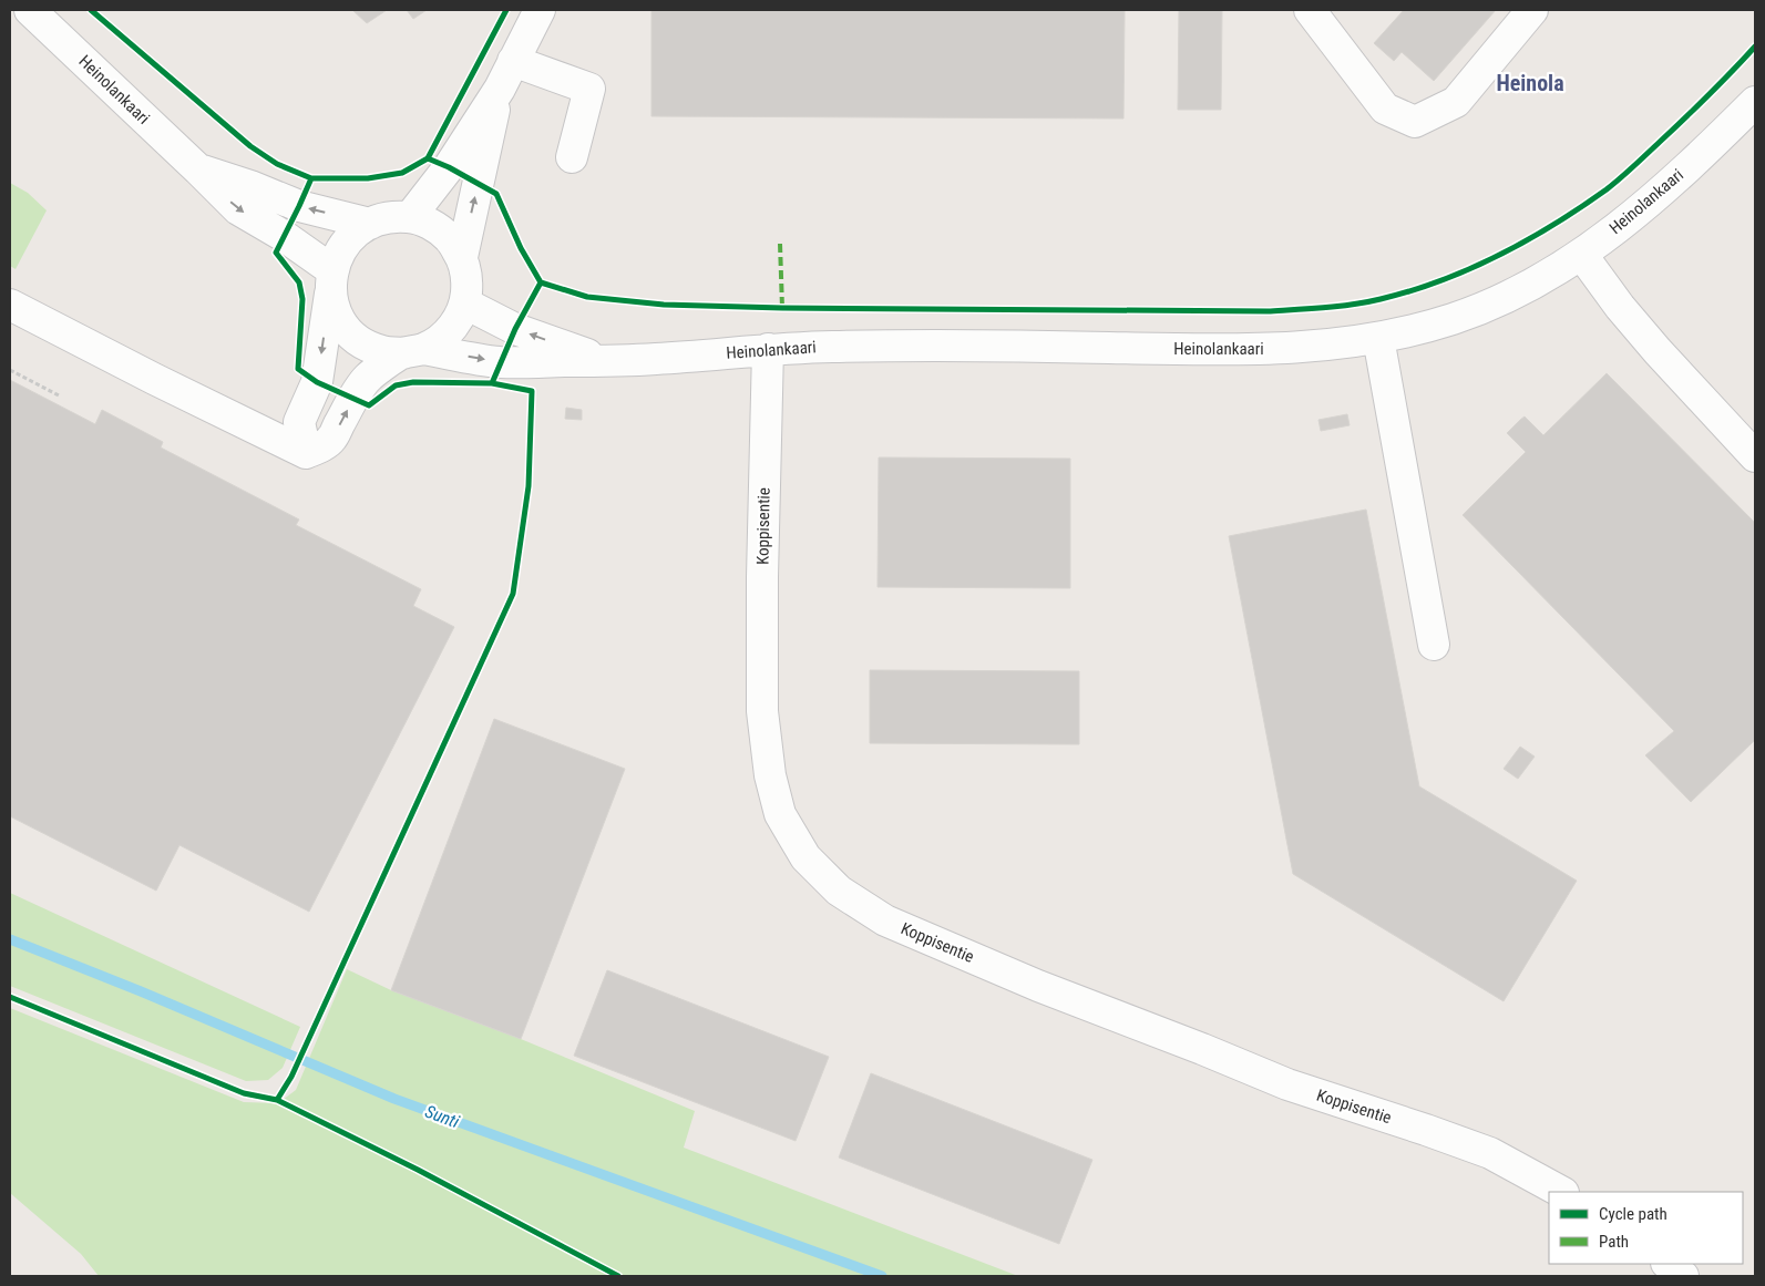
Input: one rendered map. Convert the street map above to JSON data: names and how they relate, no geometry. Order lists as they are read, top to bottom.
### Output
{
  "streets": {
    "street": ["Heinolankaari", "Koppisentie"]
  },
  "crossings": [
    ["Heinolankaari", "Koppisentie"]
  ],
  "districts": ["Heinola"],
  "water": ["Sunti"],
  "legend": ["Cycle path", "Path"]
}
